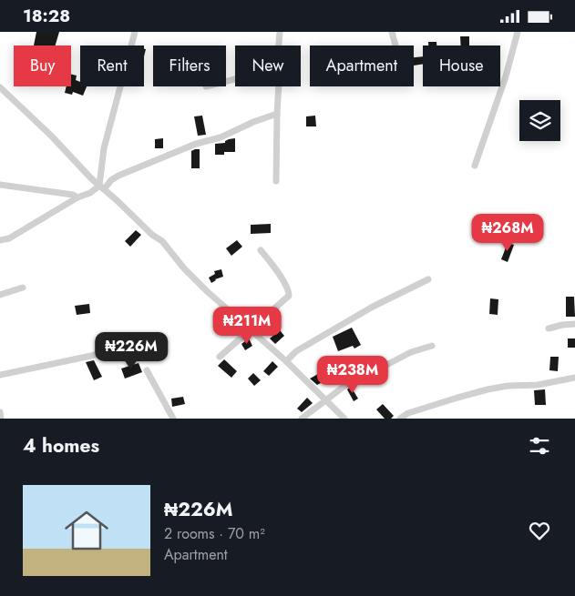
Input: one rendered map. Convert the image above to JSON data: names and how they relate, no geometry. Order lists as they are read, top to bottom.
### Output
{
  "page": {
    "status": "18:28",
    "chip": [
      "Buy",
      "Rent",
      "Filters",
      "New",
      "Apartment",
      "House"
    ],
    "price": [
      "₦268M",
      "₦211M",
      "₦226M",
      "₦238M"
    ],
    "heading": "4 homes",
    "list": [
      {
        "name": "₦226M",
        "note": "2 rooms · 70 m² · Apartment"
      }
    ]
  }
}
